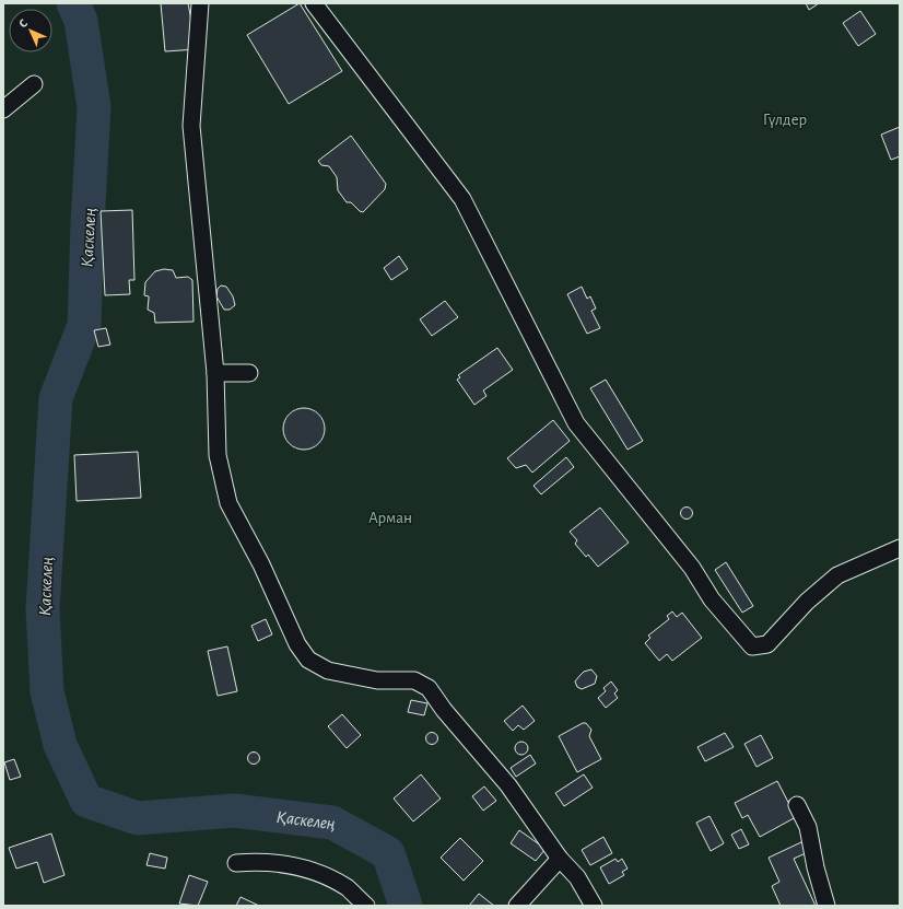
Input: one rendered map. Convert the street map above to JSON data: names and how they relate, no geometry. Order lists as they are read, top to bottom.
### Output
{
  "water": ["Қаскелең"],
  "parks": ["Гүлдер", "Арман"],
  "north": "top left"
}
